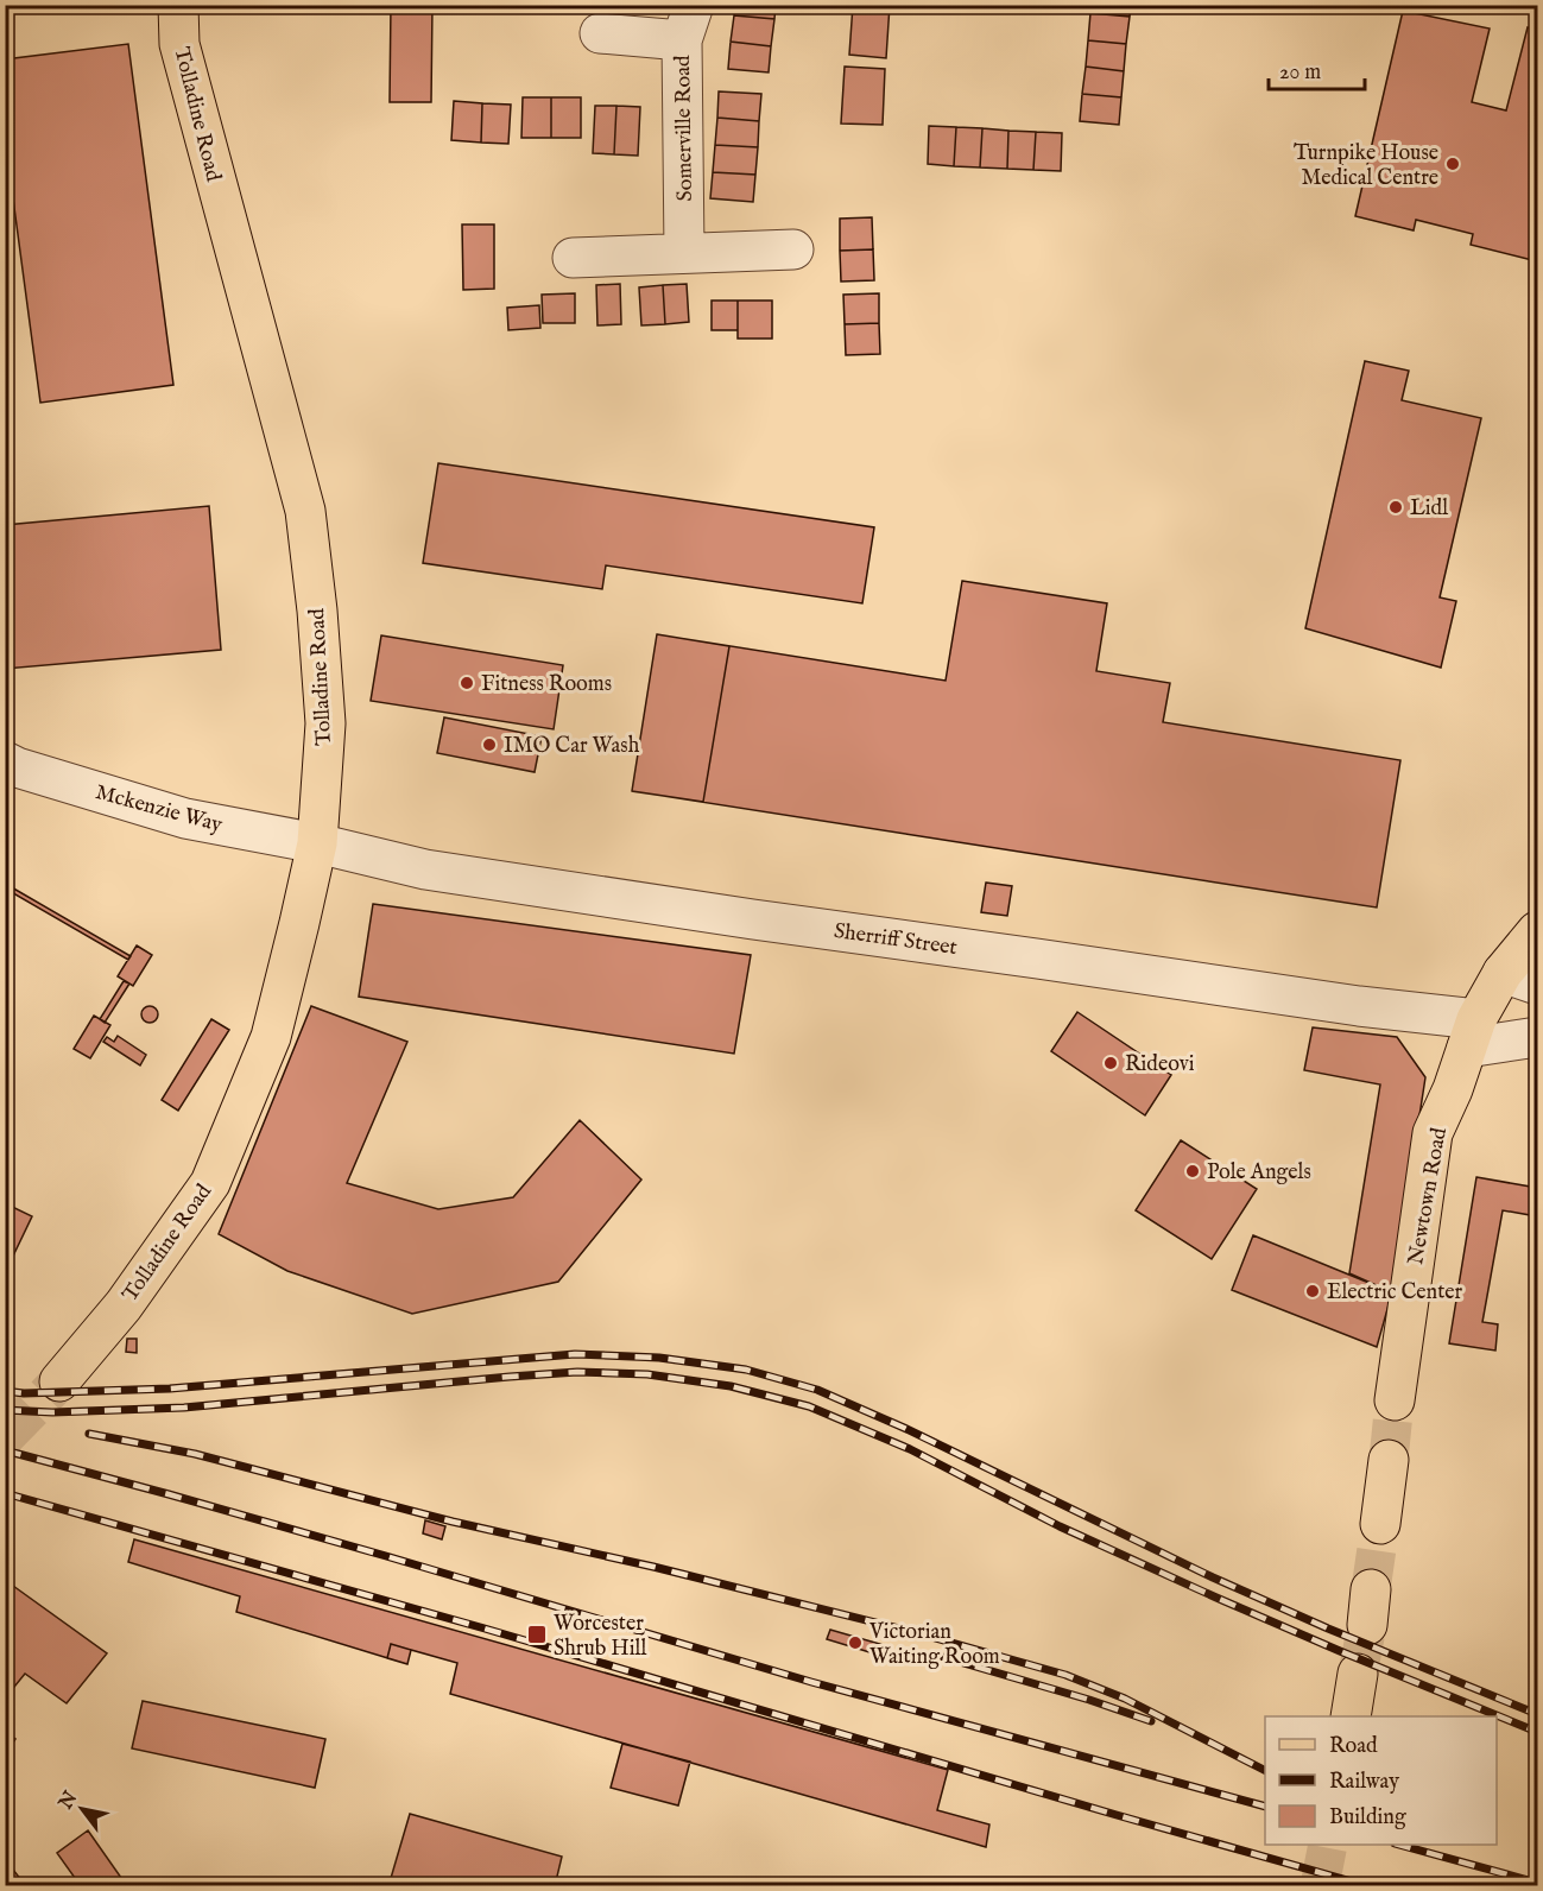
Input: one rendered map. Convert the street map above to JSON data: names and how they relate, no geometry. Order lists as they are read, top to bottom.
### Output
{
  "streets": {
    "main road": ["Tolladine Road", "Newtown Road"],
    "street": ["Somerville Road", "Mckenzie Way", "Sherriff Street"]
  },
  "crossings": [
    ["Tolladine Road", "Mckenzie Way"],
    ["Tolladine Road", "Sherriff Street"],
    ["Mckenzie Way", "Sherriff Street"],
    ["Sherriff Street", "Newtown Road"]
  ],
  "places": {
    "other": [
      "Turnpike House Medical Centre",
      "Lidl",
      "Fitness Rooms",
      "IMO Car Wash",
      "Rideovi",
      "Pole Angels",
      "Electric Center",
      "Victorian Waiting Room"
    ],
    "transit": ["Worcester Shrub Hill"]
  },
  "legend": ["Road", "Railway", "Building"],
  "scale_bar": "20 m",
  "north": "top left"
}
